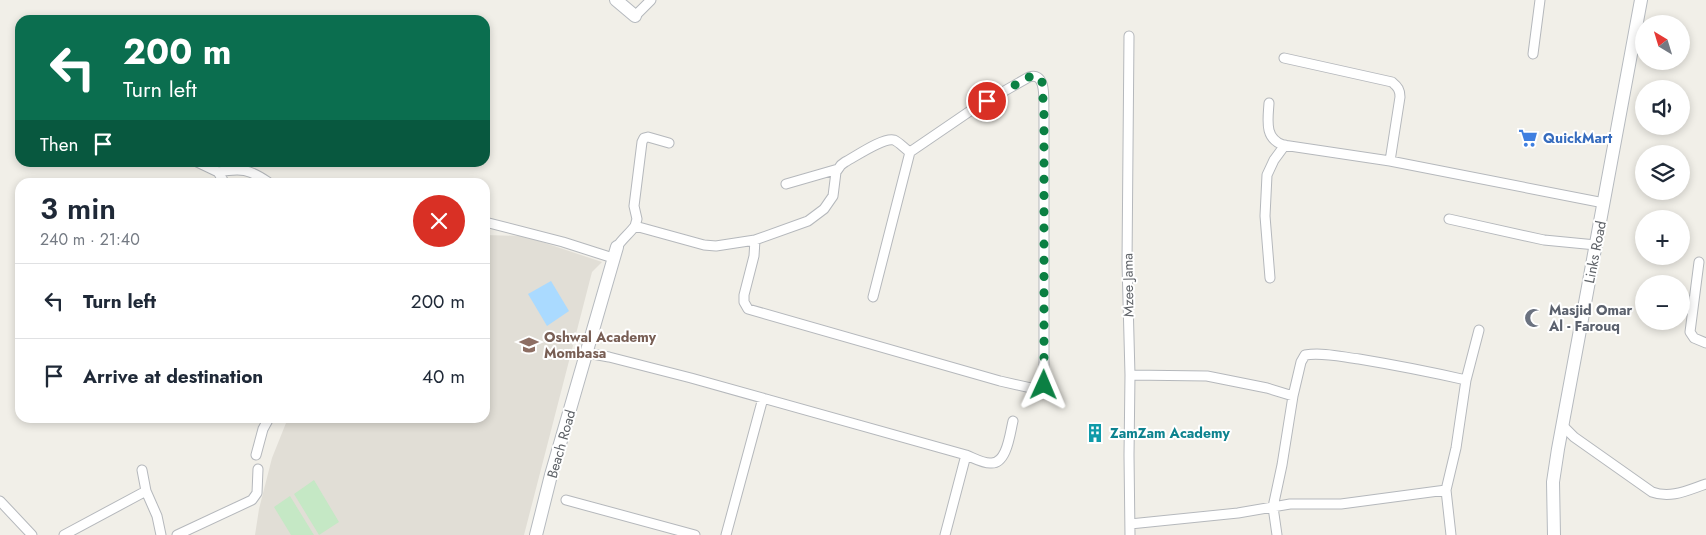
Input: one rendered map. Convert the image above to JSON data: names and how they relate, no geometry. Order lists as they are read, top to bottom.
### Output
{
  "streets": {
    "main road": ["Links Road", "Beach Road"],
    "street": ["Mzee Jama"]
  },
  "places": {
    "supermarket": ["QuickMart"],
    "mosque": ["Masjid Omar Al - Farouq"],
    "school or university": ["Oshwal Academy Mombasa"],
    "building": ["ZamZam Academy"]
  },
  "north": "top left",
  "page": {
    "map_buttons": ["+", "−"],
    "turn": ["200 m", "Turn left"],
    "then": "Then",
    "heading": ["3 min", "240 m · 21:40"],
    "list": [
      {
        "name": "Turn left",
        "value": "200 m"
      },
      {
        "name": "Arrive at destination",
        "value": "40 m"
      }
    ]
  }
}
